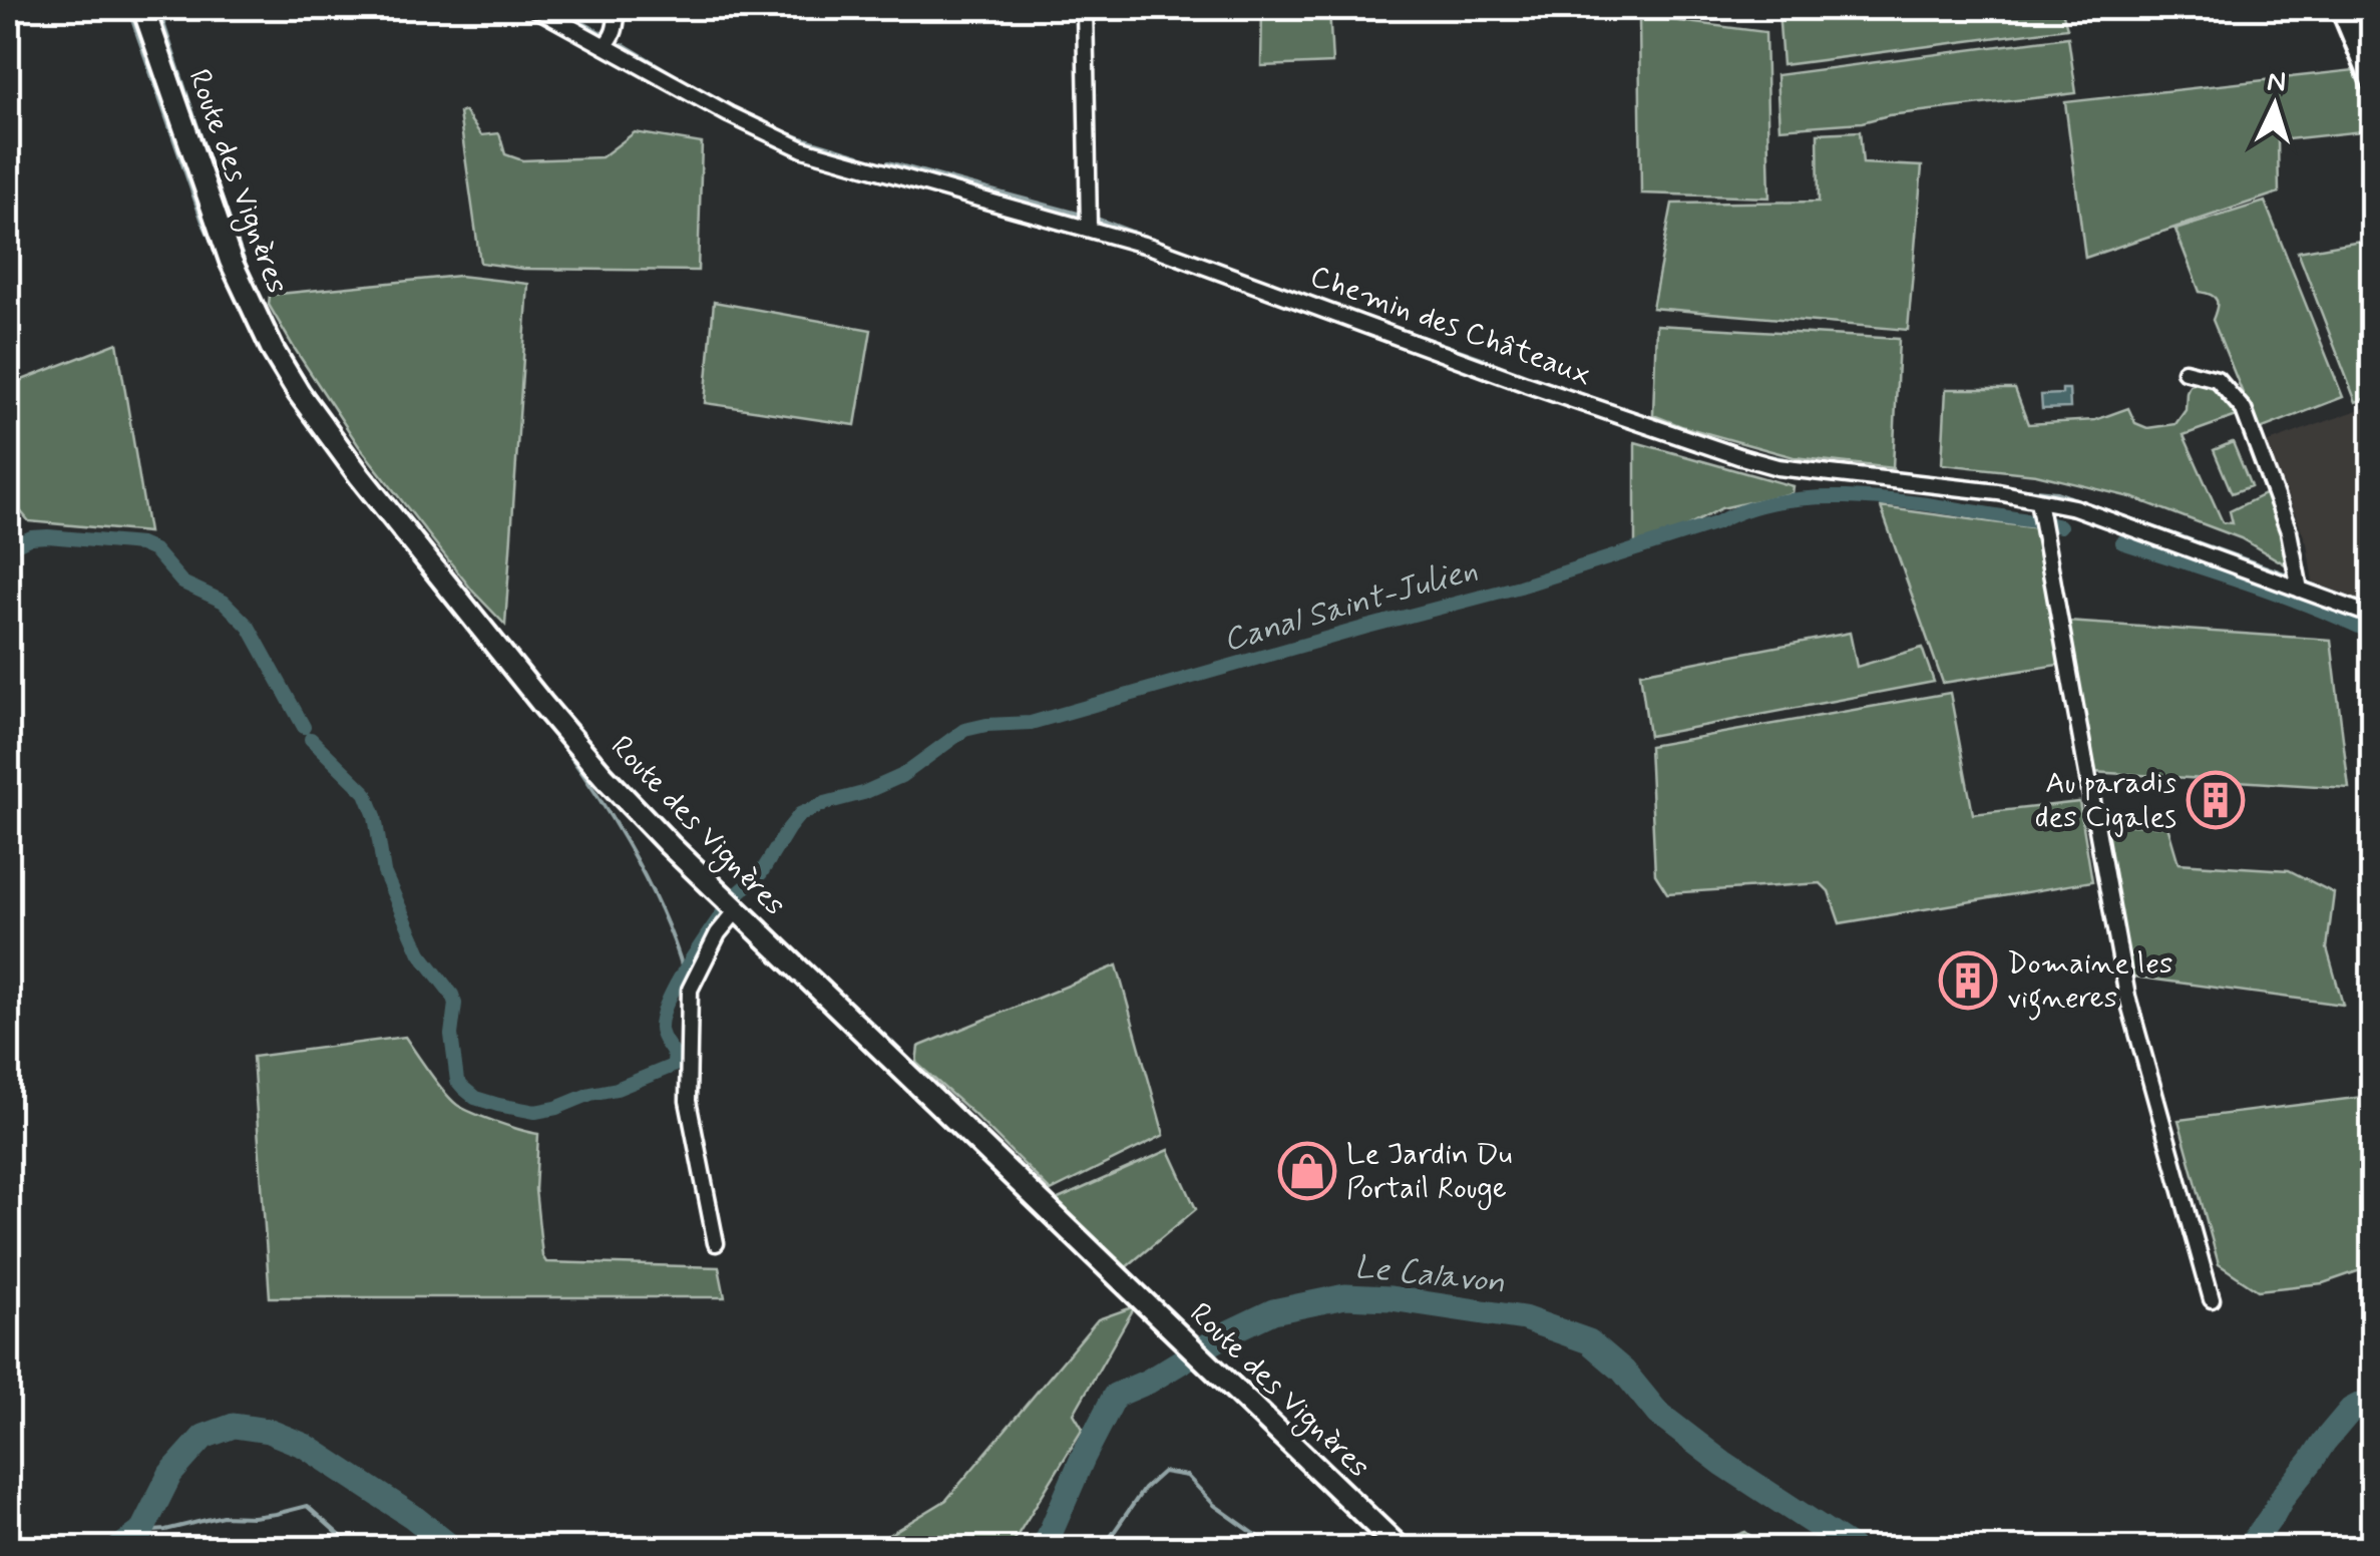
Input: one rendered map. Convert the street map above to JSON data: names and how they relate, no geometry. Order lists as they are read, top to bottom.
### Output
{
  "streets": {
    "street": ["Route des Vignères", "Chemin des Châteaux"]
  },
  "water": ["Canal Saint-Julien", "Le Calavon"],
  "places": {
    "building": ["Au paradis des Cigales", "Domaine les vigneres"],
    "shop": ["Le Jardin Du Portail Rouge"]
  },
  "north": "top"
}
